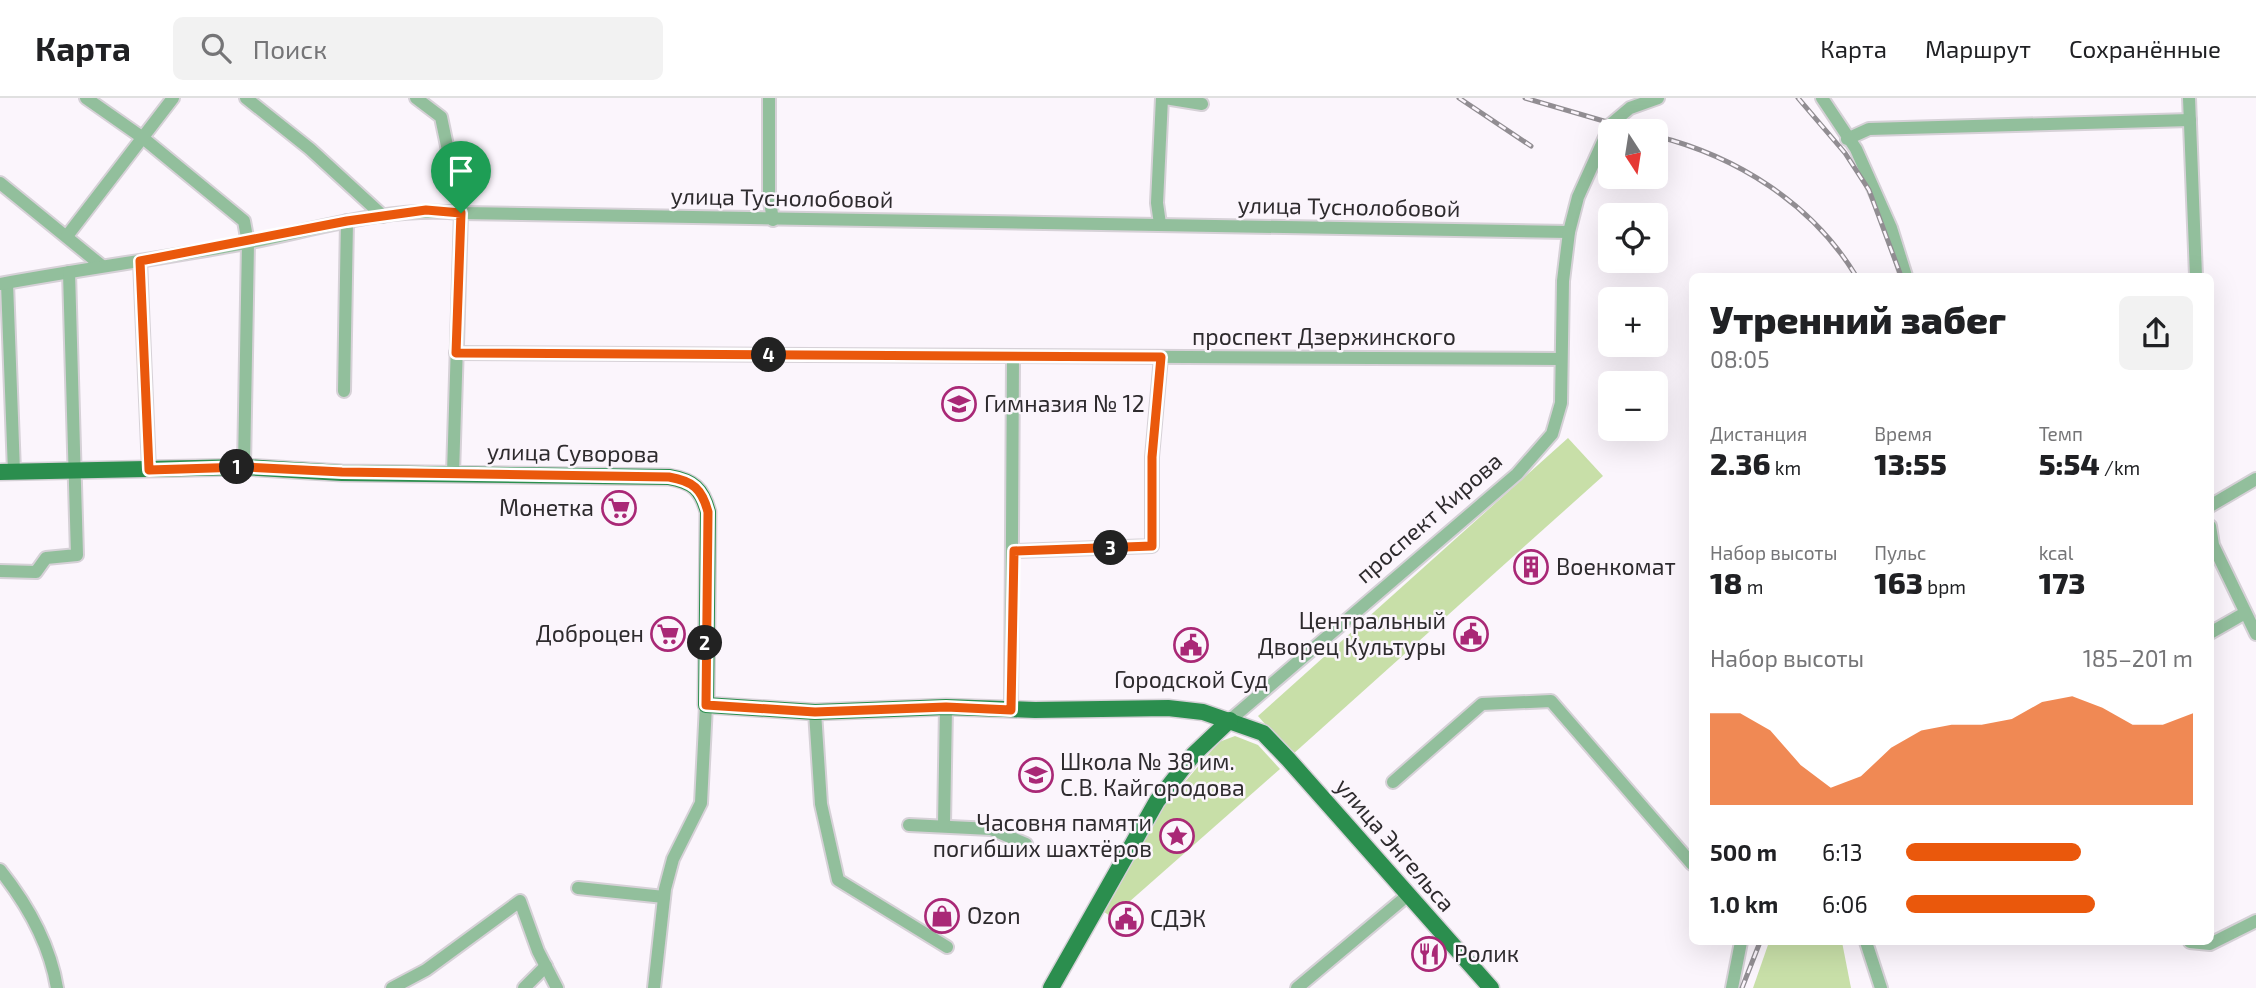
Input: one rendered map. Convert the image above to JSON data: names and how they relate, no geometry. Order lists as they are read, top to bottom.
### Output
{
  "streets": {
    "main road": ["улица Суворова", "проспект Кирова", "улица Энгельса"],
    "street": ["улица Туснолобовой", "проспект Дзержинского"]
  },
  "crossings": [
    ["улица Туснолобовой", "проспект Кирова"],
    ["проспект Дзержинского", "проспект Кирова"],
    ["проспект Кирова", "улица Энгельса"]
  ],
  "places": {
    "school or university": ["Гимназия № 12", "Школа № 38 им. С.В. Кайгородова"],
    "supermarket": ["Монетка", "Доброцен"],
    "building": ["Военкомат"],
    "public building": ["Центральный Дворец Культуры", "Городской Суд", "СДЭК"],
    "place": ["Часовня памяти погибших шахтёров"],
    "shop": ["Ozon"],
    "restaurant": ["Ролик"]
  },
  "north": "bottom",
  "page": {
    "header": "Карта",
    "search": "Поиск",
    "nav": ["Карта", "Маршрут", "Сохранённые"],
    "map_buttons": ["+", "−"],
    "heading": ["Утренний забег", "08:05"],
    "pins": [
      "4",
      "1",
      "3",
      "2"
    ],
    "stats": [
      ["Дистанция", "2.36 km"],
      ["Время", "13:55"],
      ["Темп", "5:54 /km"],
      ["Набор высоты", "18 m"],
      ["Пульс", "163 bpm"],
      ["kcal", "173"]
    ],
    "chart": ["Набор высоты", "185–201 m"],
    "list": [
      {
        "name": "500 m",
        "note": "6:13"
      },
      {
        "name": "1.0 km",
        "note": "6:06"
      }
    ]
  }
}
